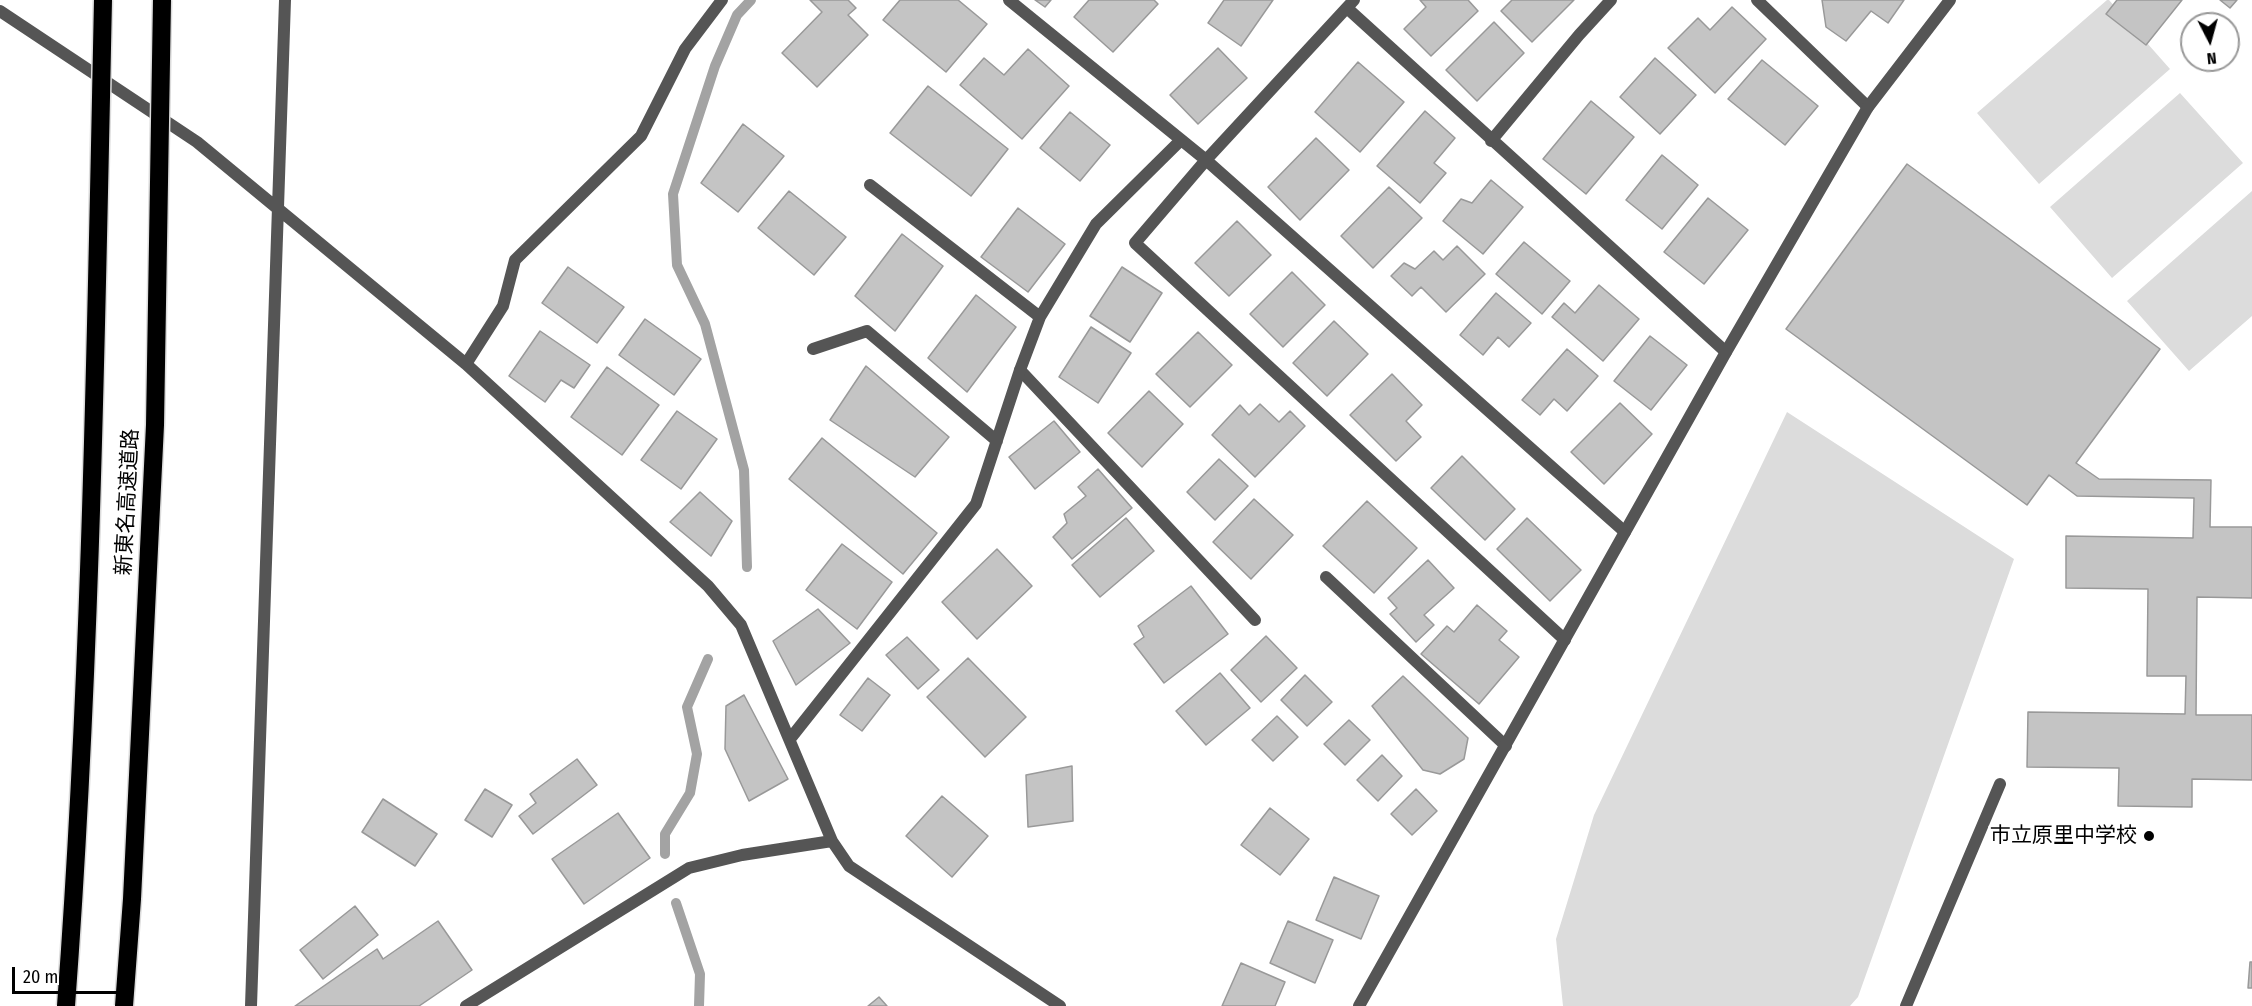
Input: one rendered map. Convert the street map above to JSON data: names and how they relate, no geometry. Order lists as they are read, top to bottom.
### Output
{
  "streets": {
    "highway": ["新東名高速道路"]
  },
  "places": ["市立原里中学校"],
  "scale_bar": "20 m",
  "north": "bottom"
}
